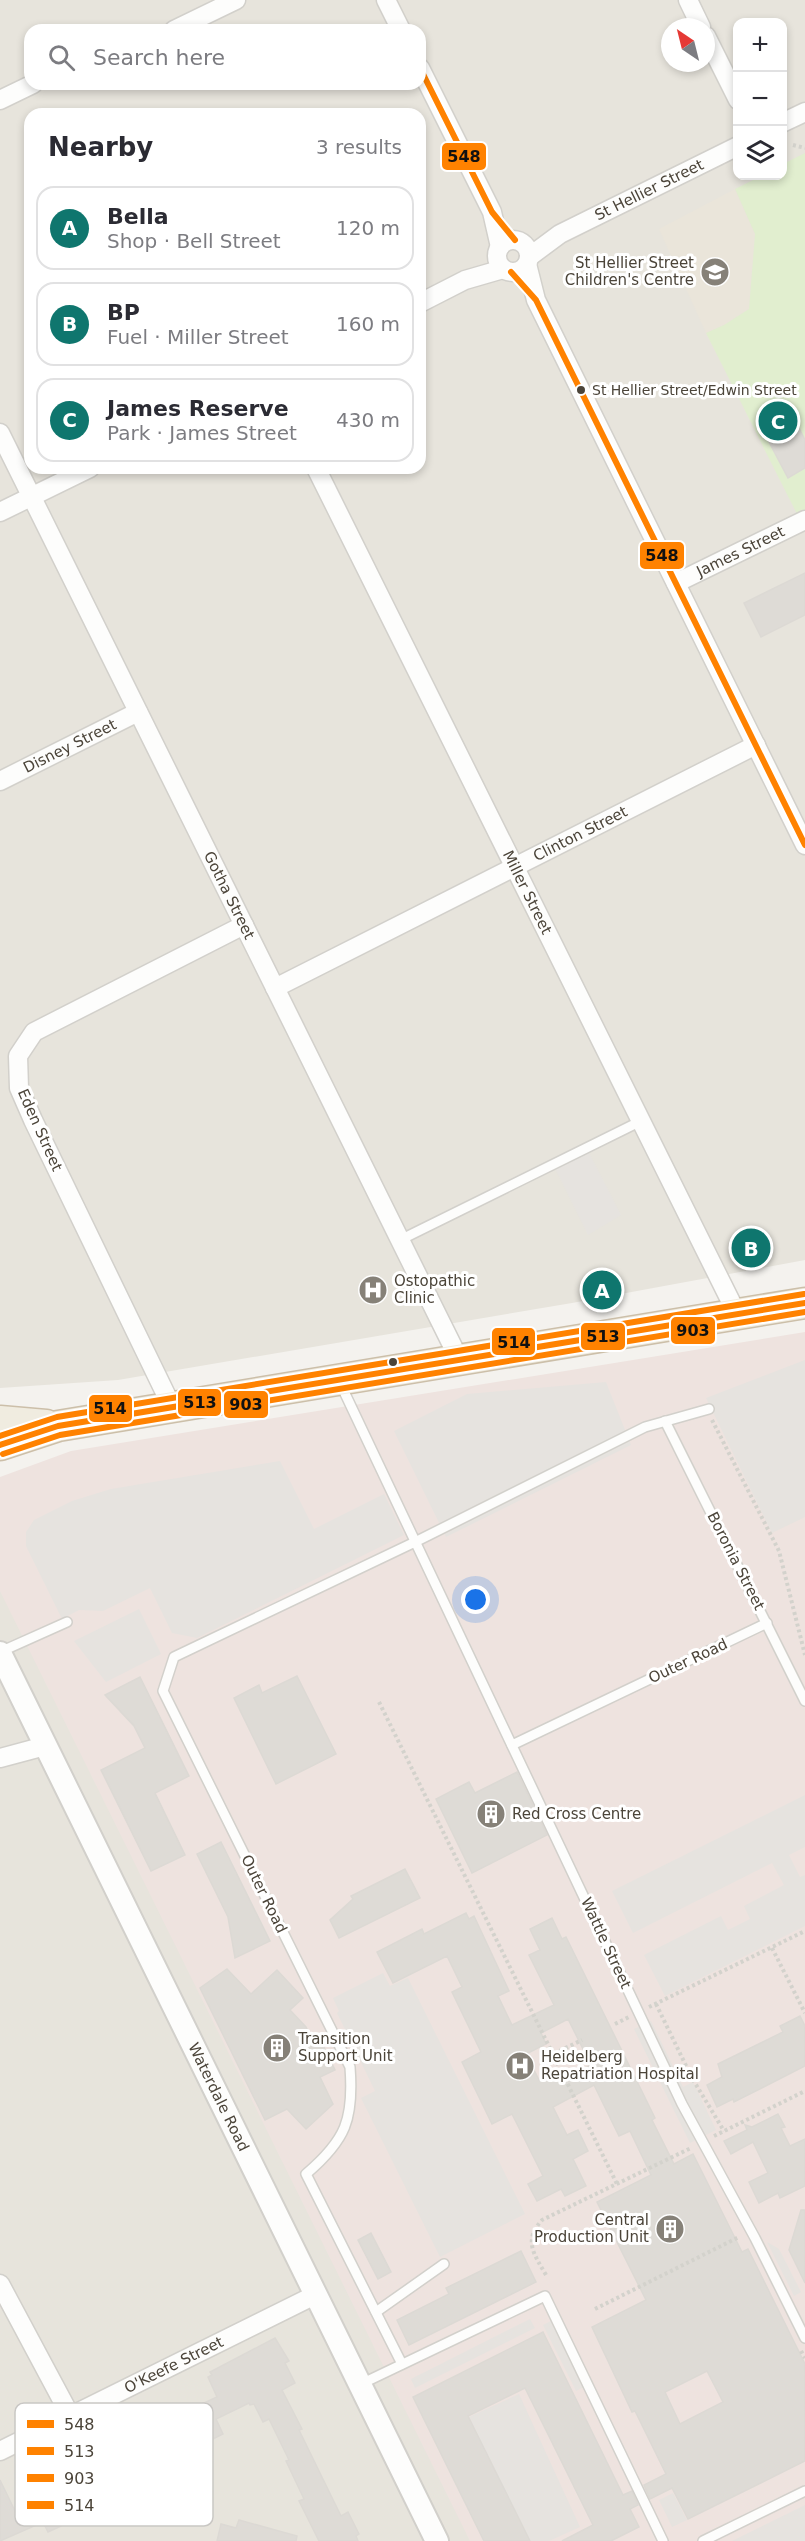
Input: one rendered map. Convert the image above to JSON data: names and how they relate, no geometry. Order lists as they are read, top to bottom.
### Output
{
  "streets": {
    "street": [
      "St Hellier Street",
      "James Street",
      "Disney Street",
      "Clinton Street",
      "Miller Street",
      "Gotha Street",
      "Eden Street",
      "Waterdale Road",
      "O'Keefe Street"
    ],
    "lane": ["Boronia Street", "Outer Road", "Wattle Street"]
  },
  "crossings": [
    ["Disney Street", "Gotha Street"],
    ["Clinton Street", "Miller Street"],
    ["Clinton Street", "Gotha Street"],
    ["Gotha Street", "Eden Street"],
    ["Boronia Street", "Outer Road"],
    ["Outer Road", "Wattle Street"],
    ["Waterdale Road", "O'Keefe Street"]
  ],
  "places": {
    "school or university": ["St Hellier Street Children's Centre"],
    "other": ["St Hellier Street/Edwin Street"],
    "hospital": ["Ostopathic Clinic", "Heidelberg Repatriation Hospital"],
    "building": ["Red Cross Centre", "Transition Support Unit", "Central Production Unit"]
  },
  "lines": [
    "transit line 548",
    "transit line 514",
    "transit line 513",
    "transit line 903"
  ],
  "legend": [
    "548",
    "513",
    "903",
    "514"
  ],
  "north": "top left",
  "page": {
    "map_buttons": ["+", "−"],
    "search": "Search here",
    "heading": ["Nearby", "3 results"],
    "list": [
      {
        "mark": "A",
        "name": "Bella",
        "note": "Shop · Bell Street",
        "value": "120 m"
      },
      {
        "mark": "B",
        "name": "BP",
        "note": "Fuel · Miller Street",
        "value": "160 m"
      },
      {
        "mark": "C",
        "name": "James Reserve",
        "note": "Park · James Street",
        "value": "430 m"
      }
    ],
    "pins": ["C", "B", "A"]
  }
}
